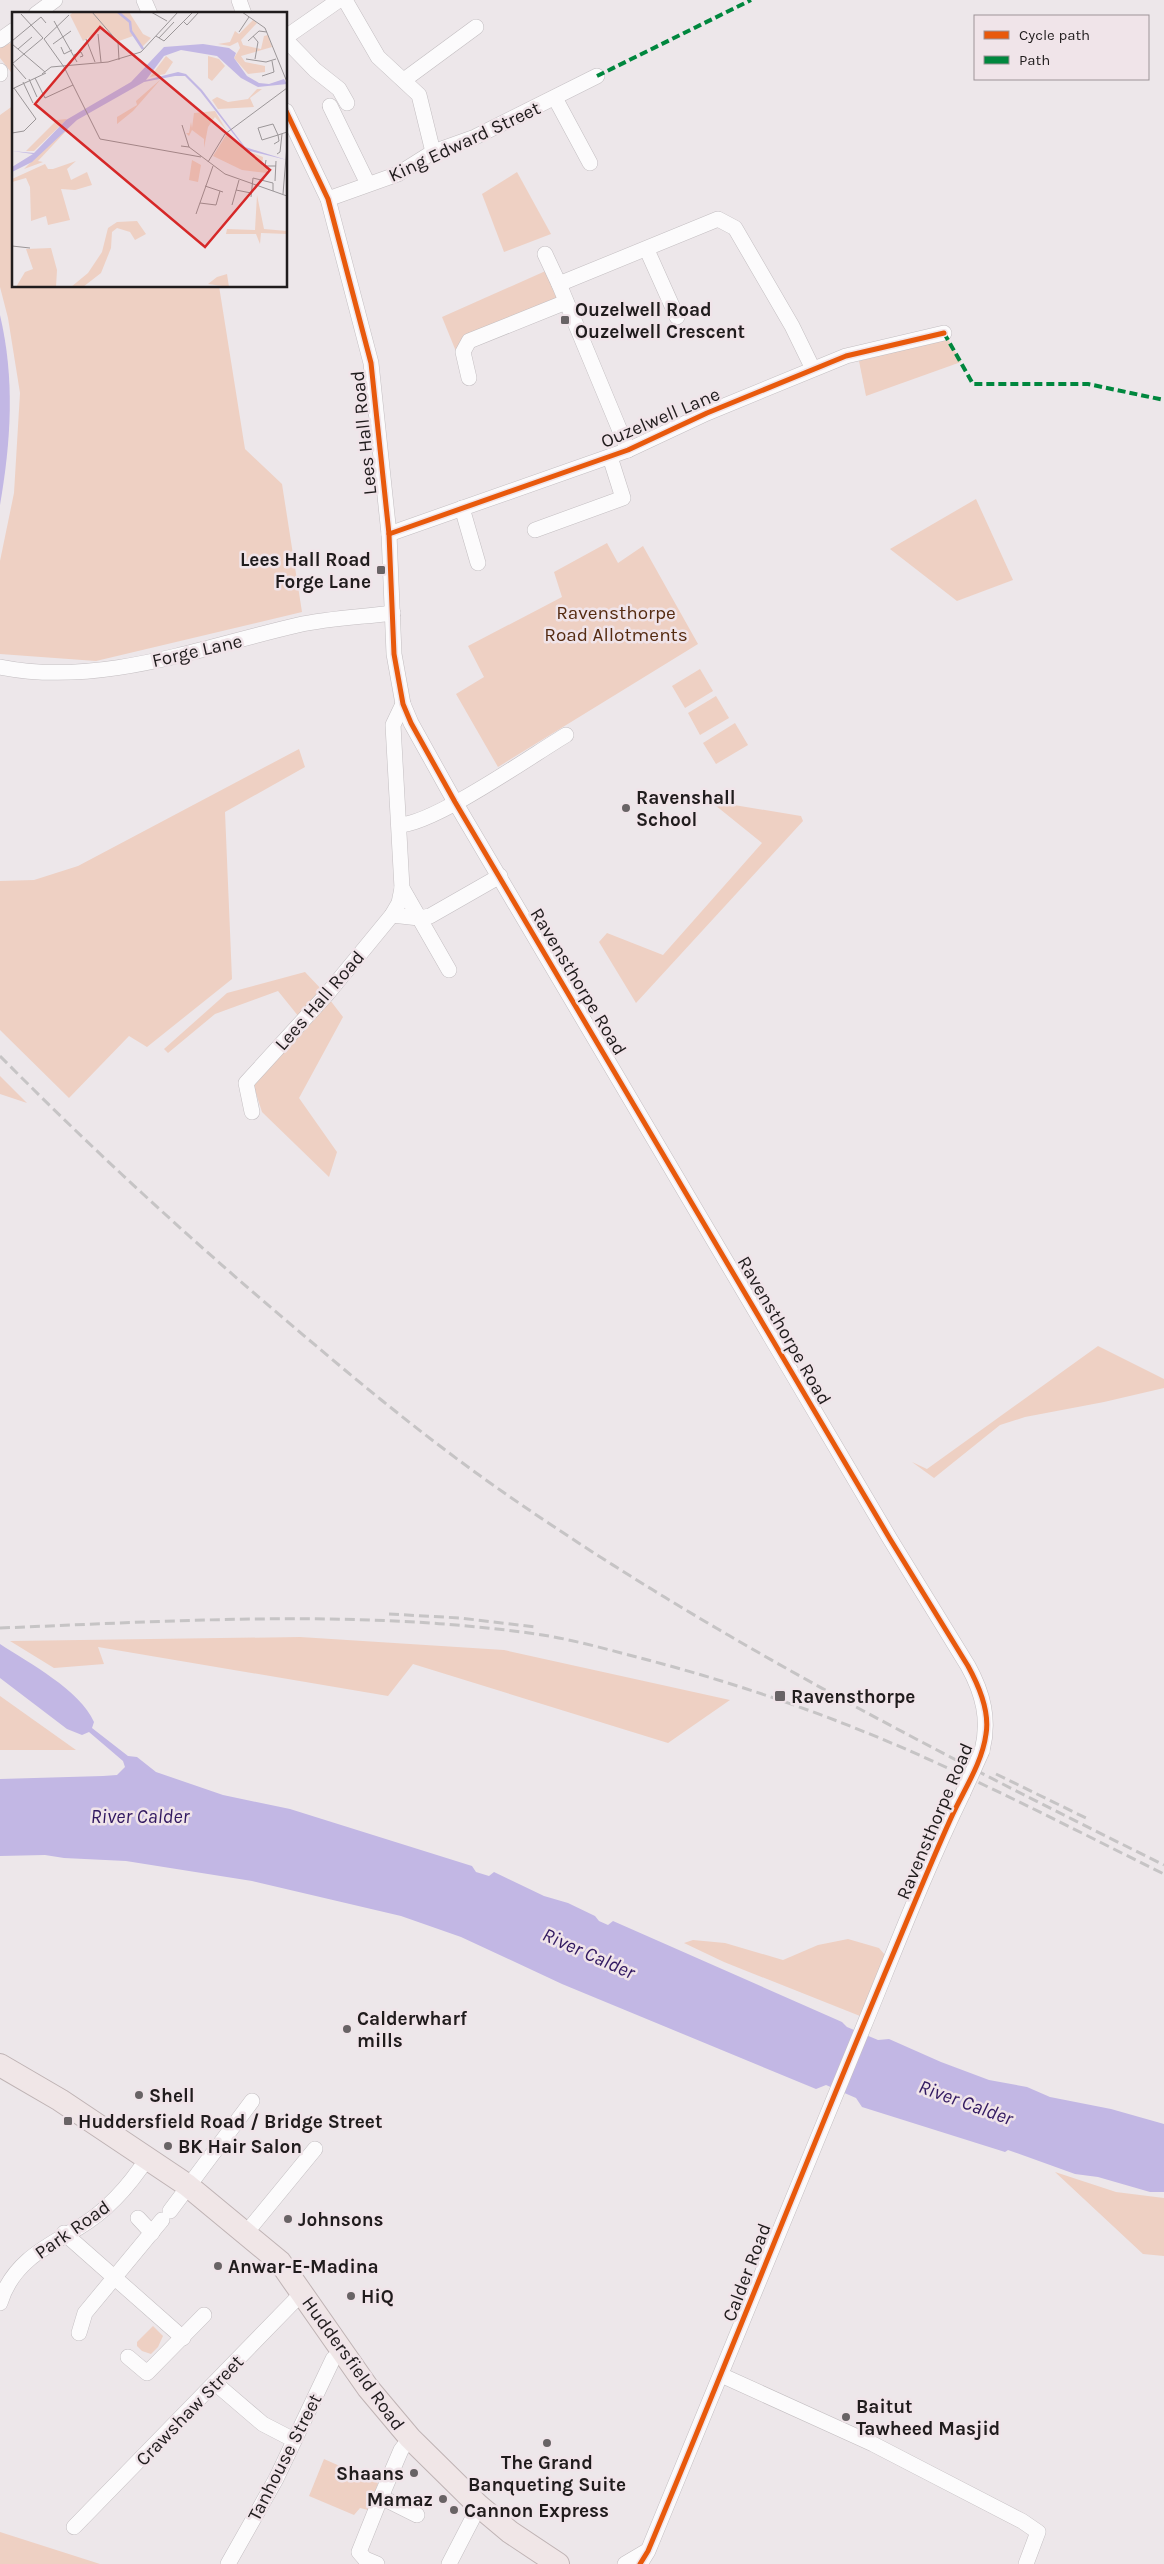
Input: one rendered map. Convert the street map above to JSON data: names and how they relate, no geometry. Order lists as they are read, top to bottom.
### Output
{
  "streets": {
    "highway": ["Huddersfield Road"],
    "street": [
      "King Edward Street",
      "Ouzelwell Lane",
      "Lees Hall Road",
      "Forge Lane",
      "Ravensthorpe Road",
      "Park Road",
      "Calder Road",
      "Crawshaw Street",
      "Tanhouse Street"
    ]
  },
  "crossings": [
    ["King Edward Street", "Lees Hall Road"],
    ["Ouzelwell Lane", "Lees Hall Road"],
    ["Lees Hall Road", "Forge Lane"],
    ["Lees Hall Road", "Ravensthorpe Road"],
    ["Ravensthorpe Road", "Calder Road"],
    ["Park Road", "Huddersfield Road"],
    ["Huddersfield Road", "Crawshaw Street"],
    ["Huddersfield Road", "Tanhouse Street"]
  ],
  "water": ["River Calder"],
  "parks": ["Ravensthorpe Road Allotments"],
  "places": {
    "transit": [
      "Ouzelwell Road Ouzelwell Crescent",
      "Lees Hall Road Forge Lane",
      "Ravensthorpe",
      "Huddersfield Road / Bridge Street"
    ],
    "other": [
      "Ravenshall School",
      "Calderwharf mills",
      "Shell",
      "BK Hair Salon",
      "Johnsons",
      "Anwar-E-Madina",
      "HiQ",
      "Baitut Tawheed Masjid",
      "The Grand Banqueting Suite",
      "Shaans",
      "Mamaz",
      "Cannon Express"
    ]
  },
  "legend": ["Cycle path", "Path"]
}
